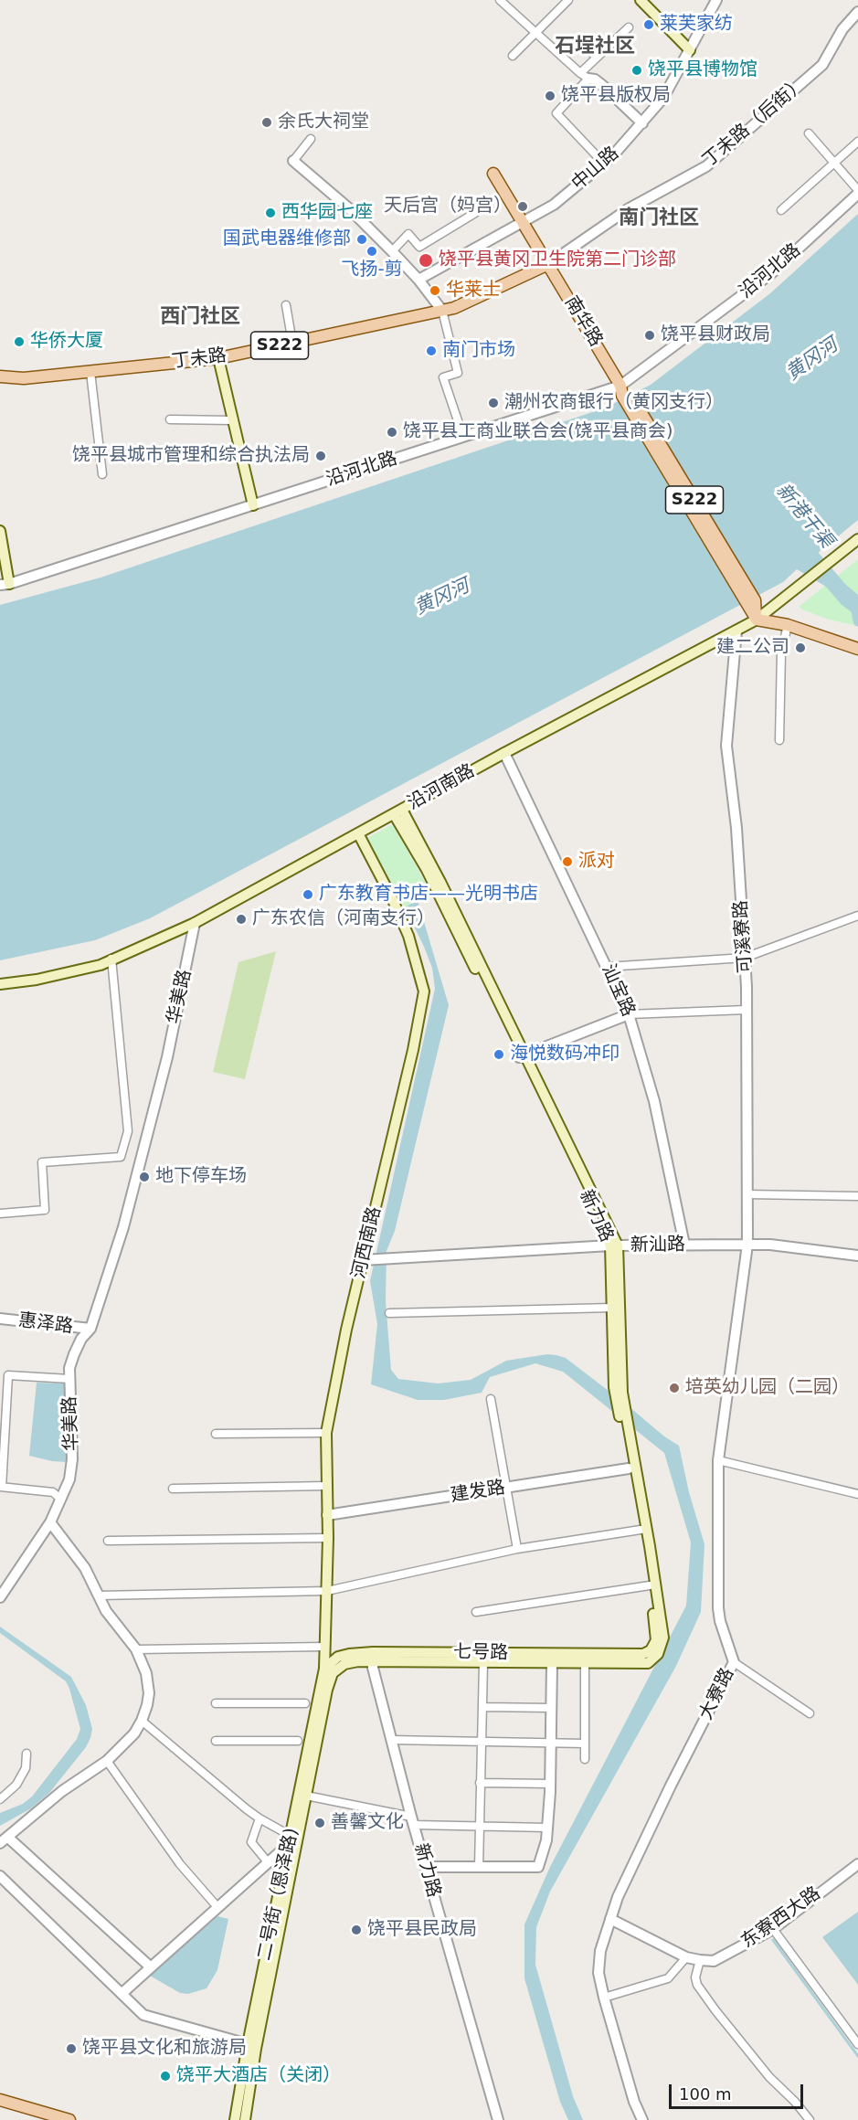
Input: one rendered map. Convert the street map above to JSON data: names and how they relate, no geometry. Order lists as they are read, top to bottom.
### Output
{
  "streets": {
    "main road": [
      "南华路",
      "S222",
      "丁未路",
      "沿河南路",
      "新力路",
      "河西南路",
      "七号路",
      "二号街（恩泽路)"
    ],
    "street": [
      "丁未路（后街）",
      "中山路",
      "沿河北路",
      "可溪寮路",
      "汕宝路",
      "华美路",
      "新汕路",
      "惠泽路",
      "建发路",
      "大寮路",
      "东寮西大路"
    ]
  },
  "crossings": [
    ["丁未路（后街）", "南华路"],
    ["丁未路（后街）", "丁未路"],
    ["中山路", "南华路"],
    ["沿河北路", "南华路"],
    ["沿河北路", "S222"],
    ["南华路", "S222"],
    ["南华路", "丁未路"],
    ["S222", "沿河南路"],
    ["沿河南路", "可溪寮路"],
    ["沿河南路", "汕宝路"],
    ["沿河南路", "华美路"],
    ["沿河南路", "新力路"],
    ["沿河南路", "河西南路"],
    ["可溪寮路", "新汕路"],
    ["可溪寮路", "大寮路"],
    ["汕宝路", "新汕路"],
    ["华美路", "惠泽路"],
    ["新力路", "新汕路"],
    ["新力路", "建发路"],
    ["新力路", "七号路"],
    ["河西南路", "新汕路"],
    ["河西南路", "建发路"],
    ["河西南路", "七号路"],
    ["河西南路", "二号街（恩泽路)"],
    ["新汕路", "大寮路"],
    ["七号路", "二号街（恩泽路)"],
    ["大寮路", "东寮西大路"]
  ],
  "districts": ["石埕社区", "南门社区", "西门社区"],
  "water": ["黄冈河", "新港干渠"],
  "places": [
    "莱芙家纺",
    "饶平县博物馆",
    "饶平县版权局",
    "余氏大祠堂",
    "天后宫（妈宫）",
    "西华园七座",
    "国武电器维修部",
    "飞扬-剪",
    "饶平县黄冈卫生院第二门诊部",
    "华莱士",
    "饶平县财政局",
    "华侨大厦",
    "南门市场",
    "潮州农商银行（黄冈支行）",
    "饶平县工商业联合会(饶平县商会)",
    "饶平县城市管理和综合执法局",
    "建二公司",
    "派对",
    "广东教育书店——光明书店",
    "广东农信（河南支行）",
    "海悦数码冲印",
    "地下停车场",
    "培英幼儿园（二园）",
    "善馨文化",
    "饶平县民政局",
    "饶平县文化和旅游局",
    "饶平大酒店（关闭）"
  ],
  "scale_bar": "100 m"
}
